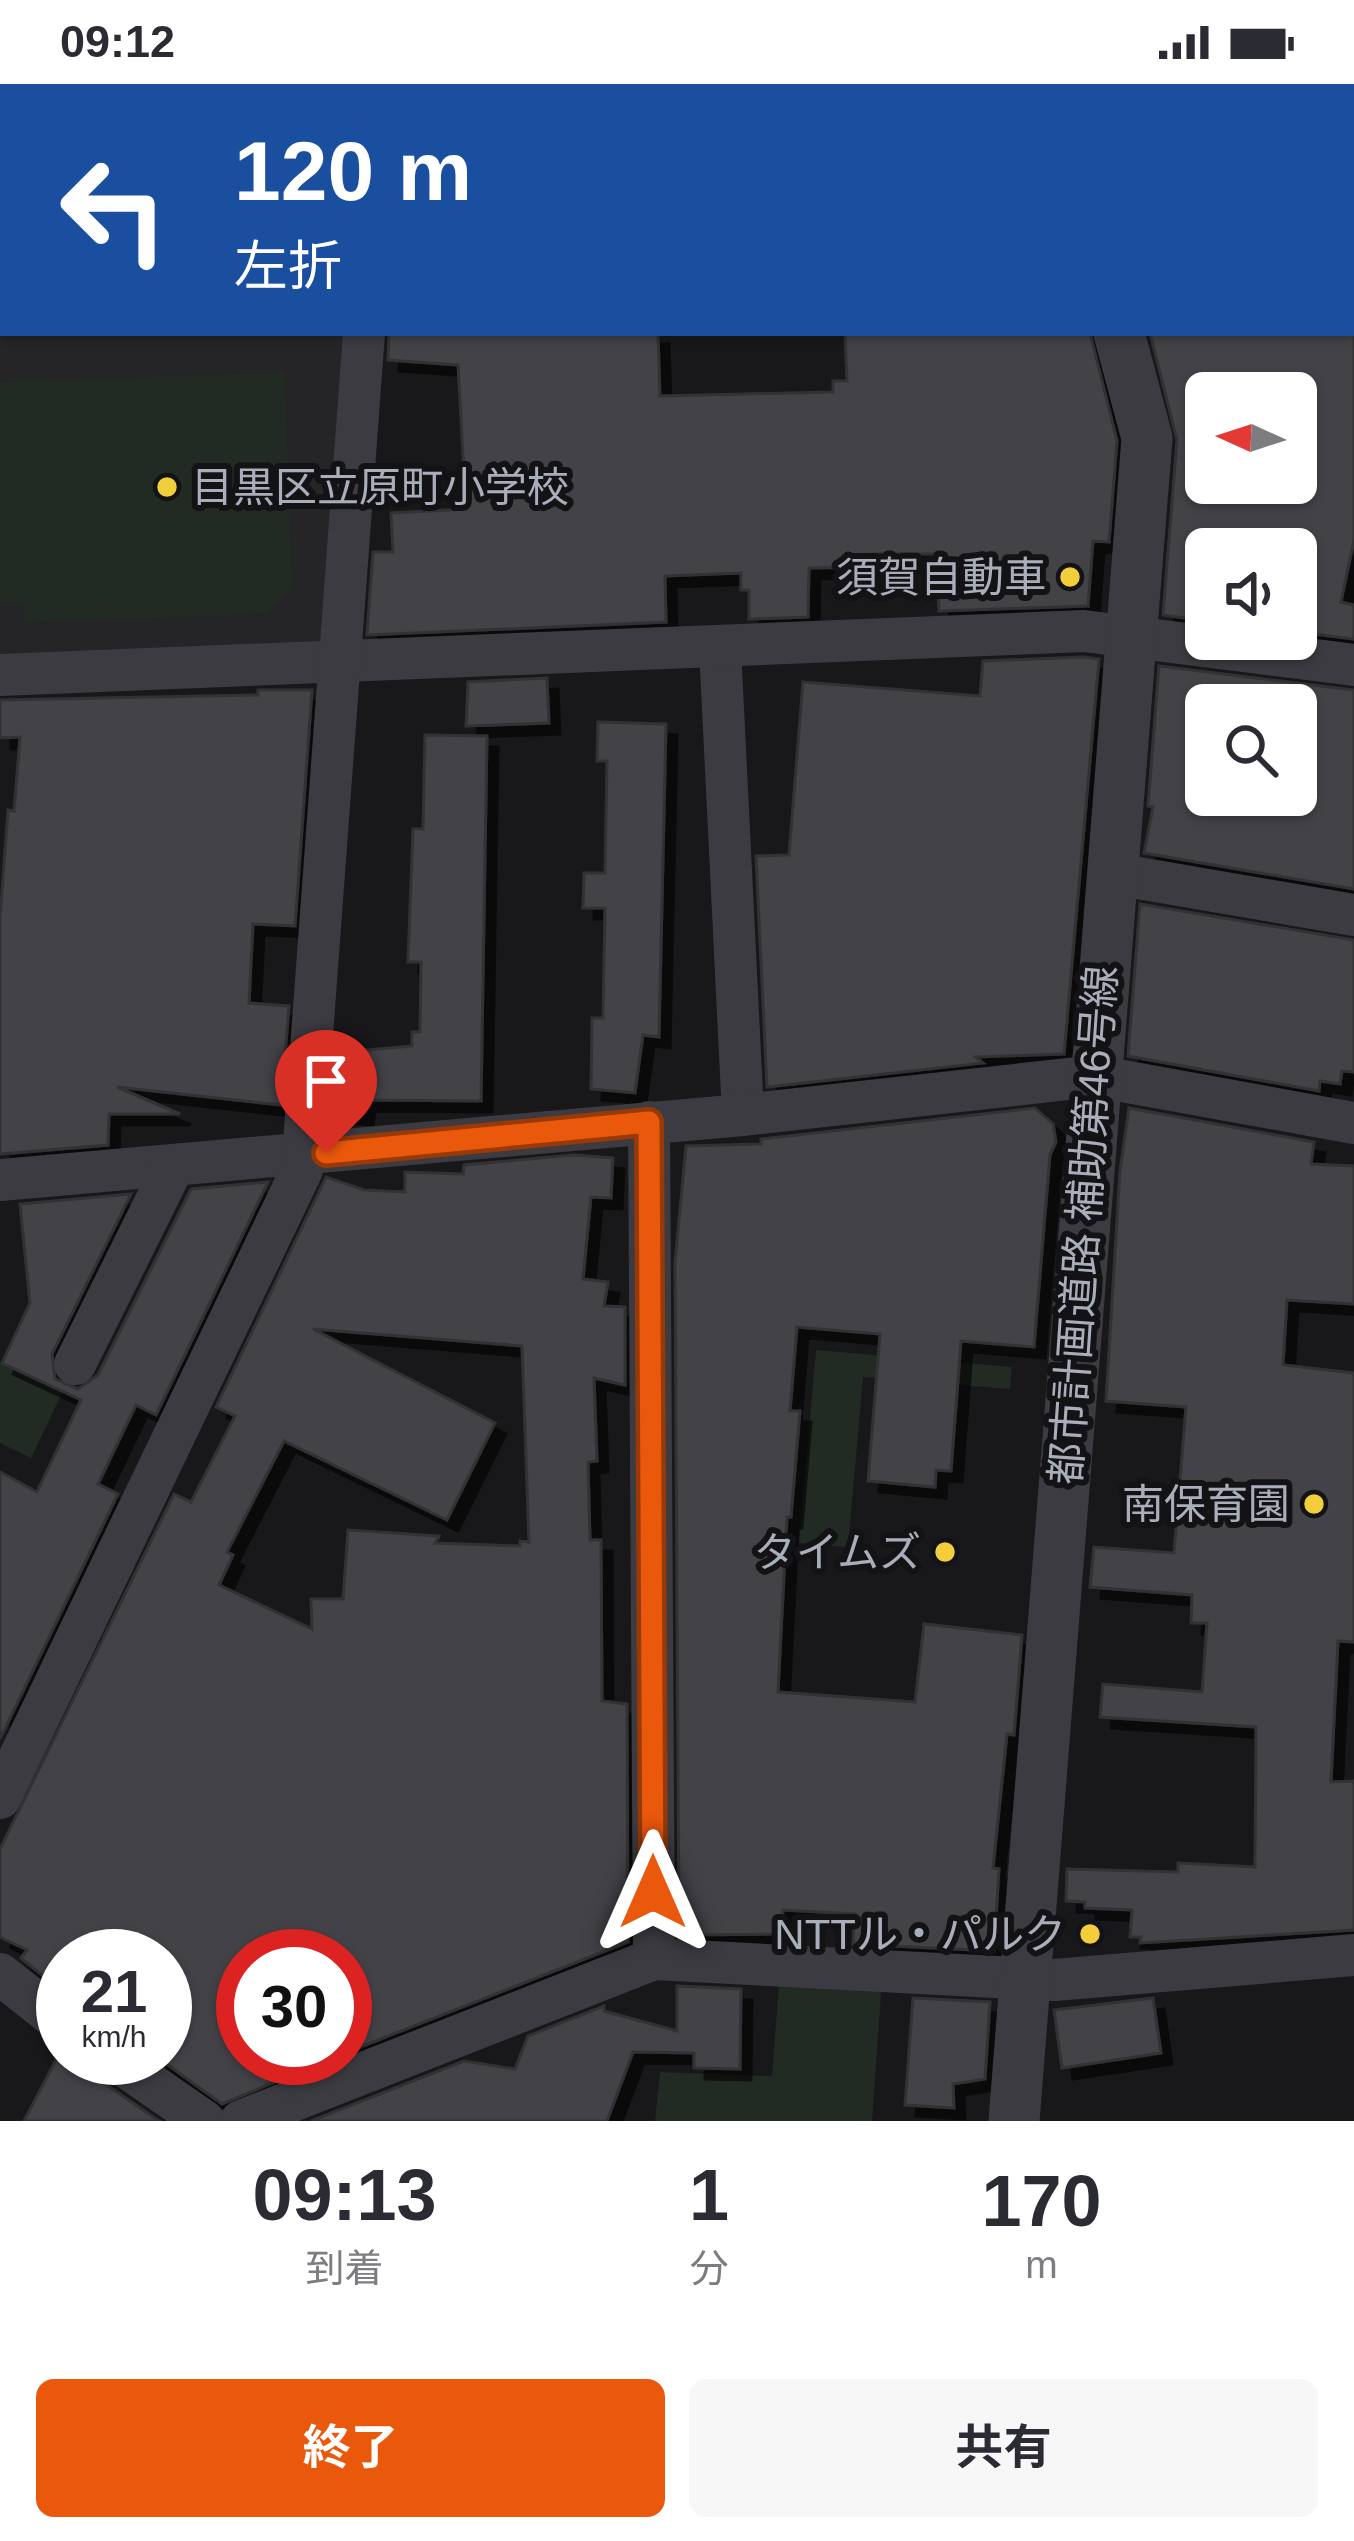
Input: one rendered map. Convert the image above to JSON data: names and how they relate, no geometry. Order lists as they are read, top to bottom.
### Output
{
  "streets": {
    "street": ["都市計画道路 補助第46号線"]
  },
  "places": [
    "目黒区立原町小学校",
    "須賀自動車",
    "南保育園",
    "タイムズ",
    "NTTル・パルク"
  ],
  "north": "left",
  "page": {
    "status": "09:12",
    "turn": ["120 m", "左折"],
    "speed": "21 km/h",
    "limit": "30",
    "eta": [
      "09:13",
      "到着",
      "1",
      "分",
      "170",
      "m"
    ],
    "buttons": ["終了", "共有"]
  }
}
